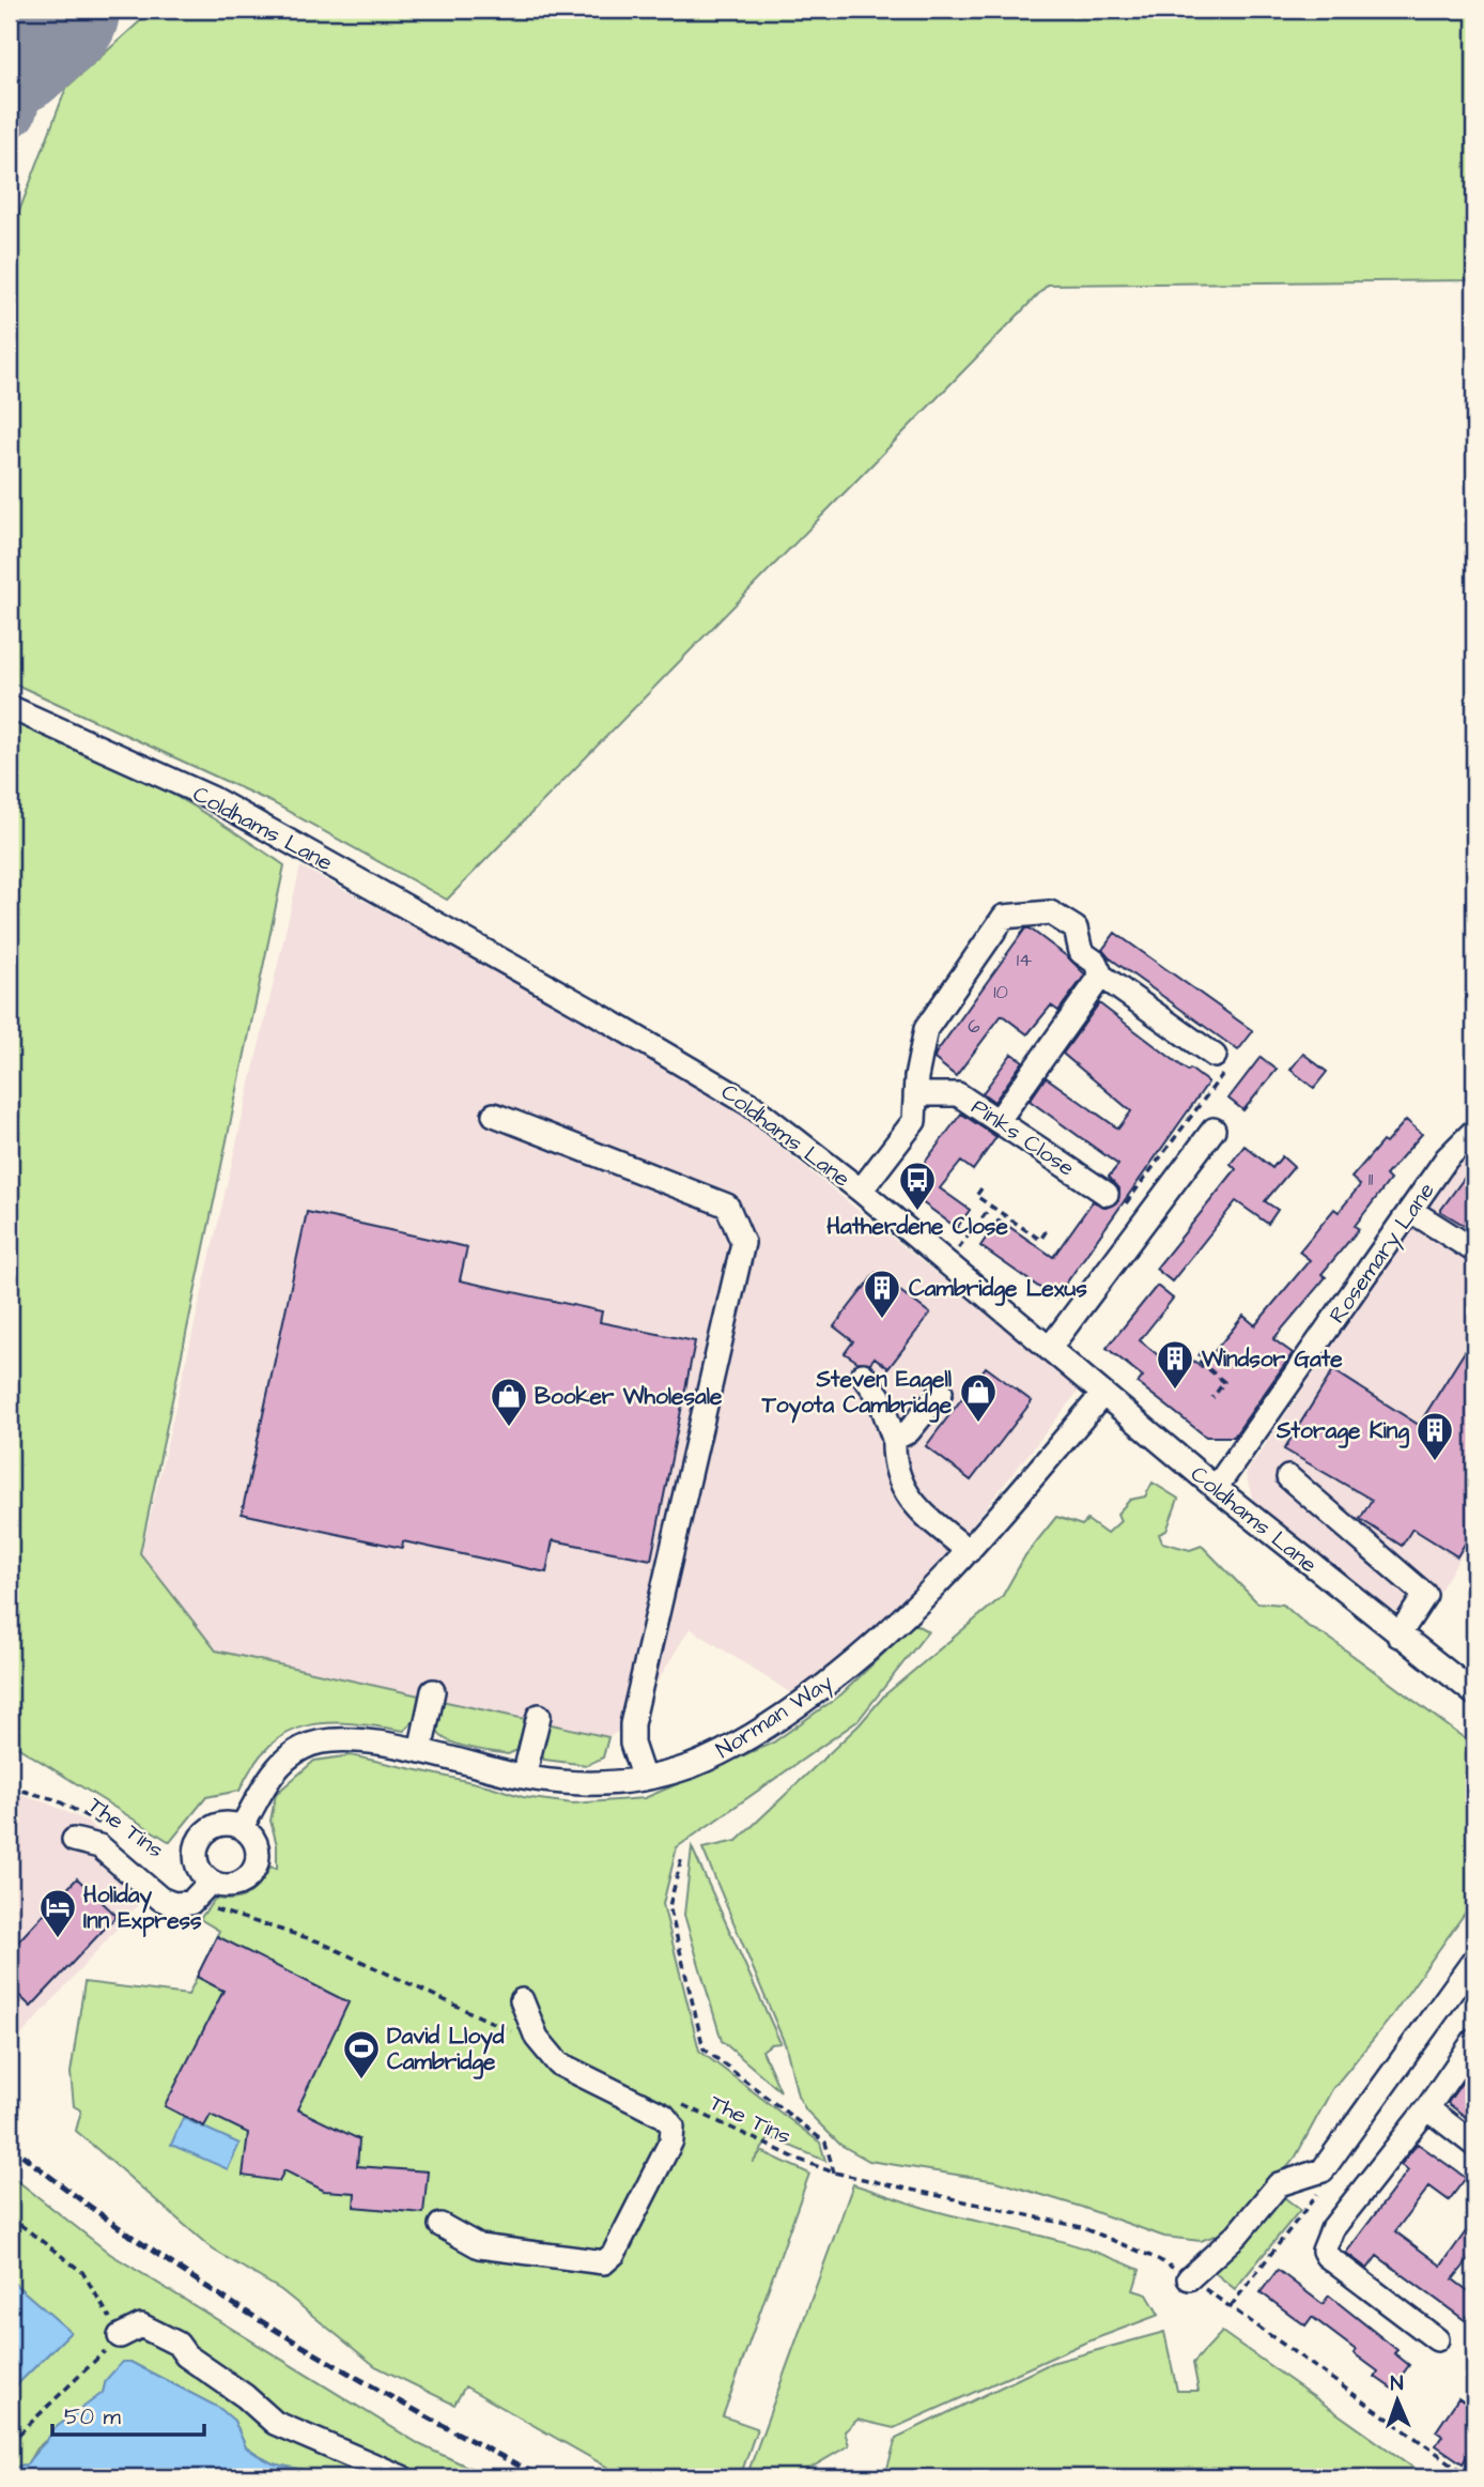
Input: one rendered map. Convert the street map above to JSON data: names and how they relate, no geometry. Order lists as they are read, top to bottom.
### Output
{
  "streets": {
    "street": [
      "Coldhams Lane",
      "Pinks Close",
      "Rosemary Lane",
      "Norman Way"
    ],
    "path": ["The Tins"]
  },
  "crossings": [
    ["Coldhams Lane", "Rosemary Lane"],
    ["Coldhams Lane", "Norman Way"]
  ],
  "places": {
    "bus stop": ["Hatherdene Close"],
    "building": ["Cambridge Lexus", "Windsor Gate", "Storage King"],
    "shop": ["Steven Eagell Toyota Cambridge", "Booker Wholesale"],
    "hotel": ["Holiday Inn Express"],
    "sports": ["David Lloyd Cambridge"]
  },
  "house_numbers": [
    "14",
    "10",
    "6",
    "11"
  ],
  "scale_bar": "50 m",
  "north": "top"
}
